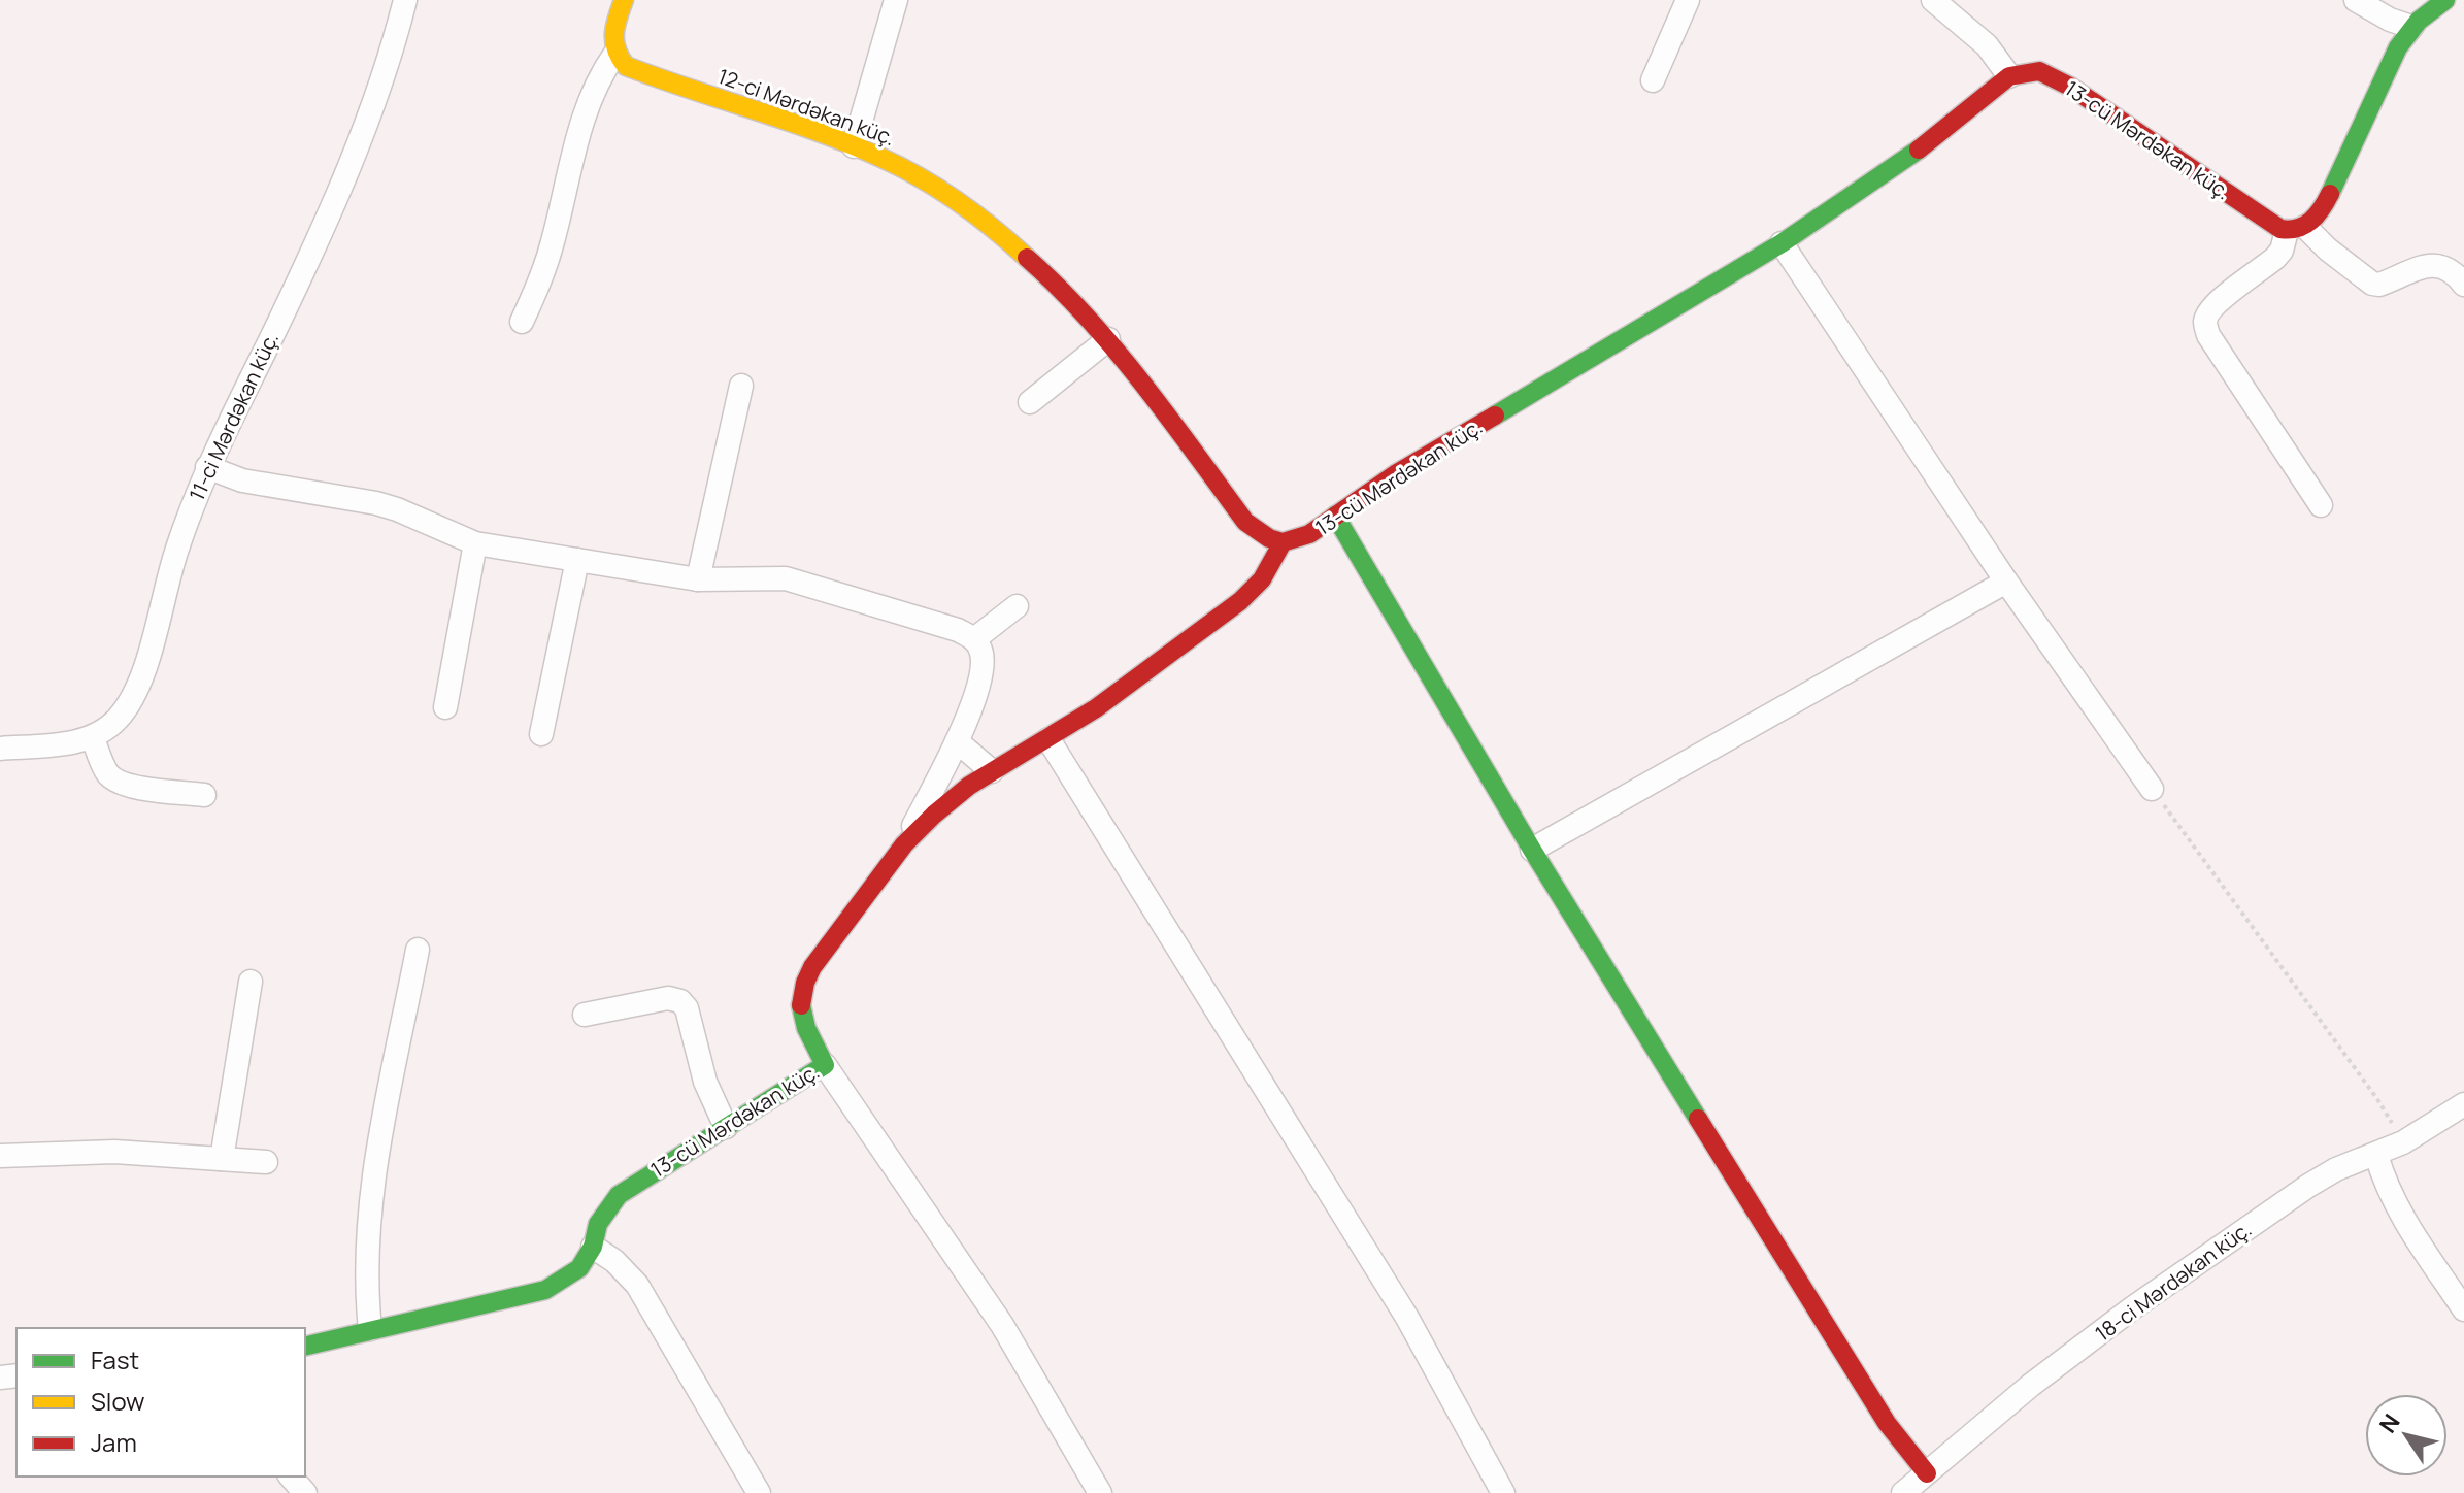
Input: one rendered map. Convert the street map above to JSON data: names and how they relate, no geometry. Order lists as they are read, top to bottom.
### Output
{
  "streets": {
    "street": [
      "12-ci Mərdəkan küç.",
      "13-cü Mərdəkan küç.",
      "11-ci Mərdəkan küç.",
      "18-ci Mərdəkan küç."
    ]
  },
  "crossings": [
    ["12-ci Mərdəkan küç.", "13-cü Mərdəkan küç."]
  ],
  "legend": ["Fast", "Slow", "Jam"],
  "north": "top left"
}
